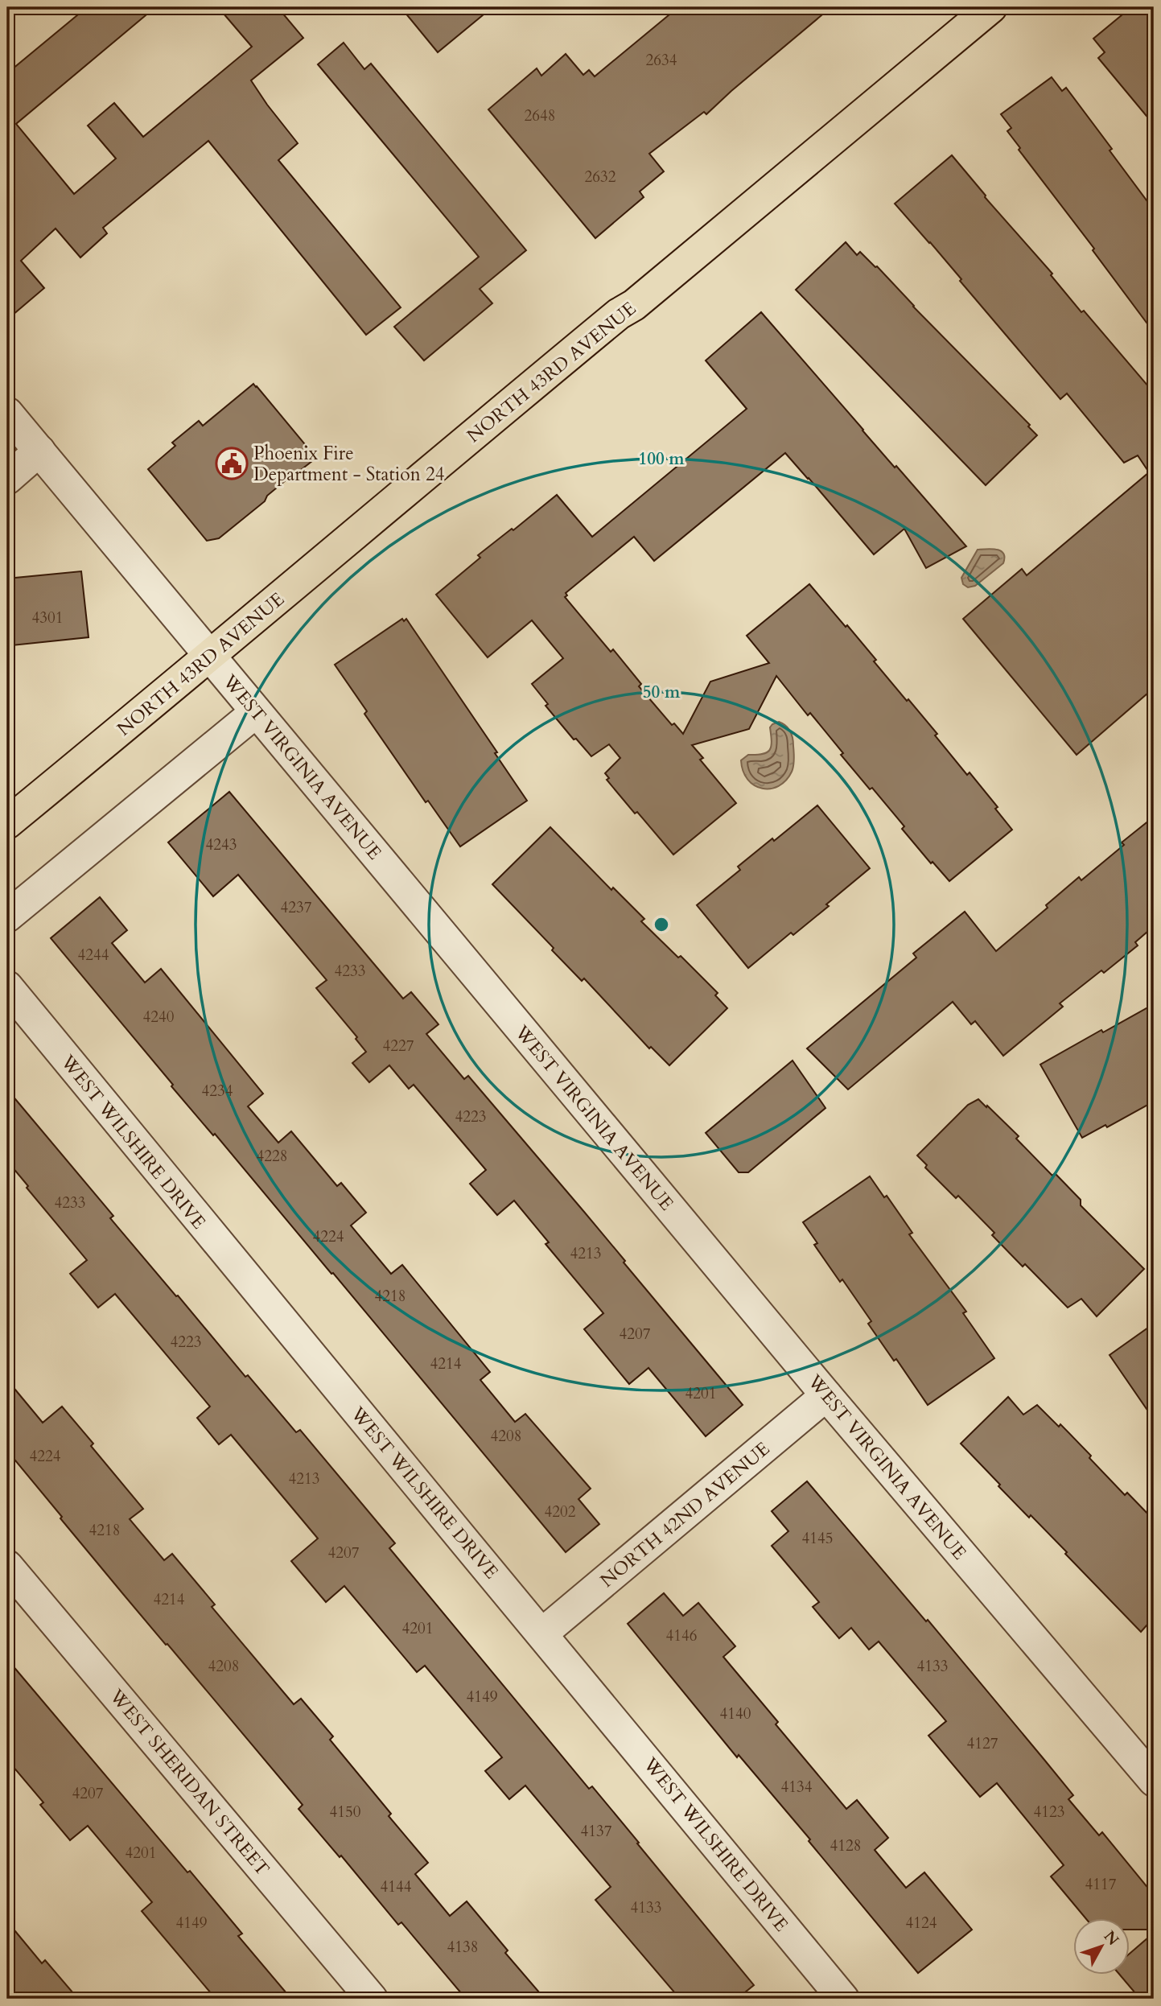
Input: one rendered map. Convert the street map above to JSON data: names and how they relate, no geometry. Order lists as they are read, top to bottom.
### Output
{
  "streets": {
    "main road": ["NORTH 43RD AVENUE"],
    "street": [
      "WEST VIRGINIA AVENUE",
      "WEST WILSHIRE DRIVE",
      "NORTH 42ND AVENUE",
      "WEST SHERIDAN STREET"
    ]
  },
  "crossings": [
    ["NORTH 43RD AVENUE", "WEST VIRGINIA AVENUE"],
    ["WEST VIRGINIA AVENUE", "NORTH 42ND AVENUE"],
    ["WEST WILSHIRE DRIVE", "NORTH 42ND AVENUE"]
  ],
  "places": {
    "public building": ["Phoenix Fire Department - Station 24"]
  },
  "house_numbers": [
    "2634",
    "2648",
    "2632",
    "4301",
    "4243",
    "4237",
    "4244",
    "4233",
    "4240",
    "4227",
    "4234",
    "4223",
    "4228",
    "4233",
    "4224",
    "4213",
    "4218",
    "4207",
    "4223",
    "4214",
    "4201",
    "4208",
    "4224",
    "4213",
    "4202",
    "4218",
    "4145",
    "4207",
    "4214",
    "4201",
    "4146",
    "4208",
    "4133",
    "4149",
    "4140",
    "4127",
    "4134",
    "4207",
    "4150",
    "4123",
    "4137",
    "4128",
    "4201",
    "4117",
    "4144",
    "4133",
    "4149",
    "4124",
    "4138"
  ],
  "north": "top right",
  "rings": ["100 m", "50 m"]
}
